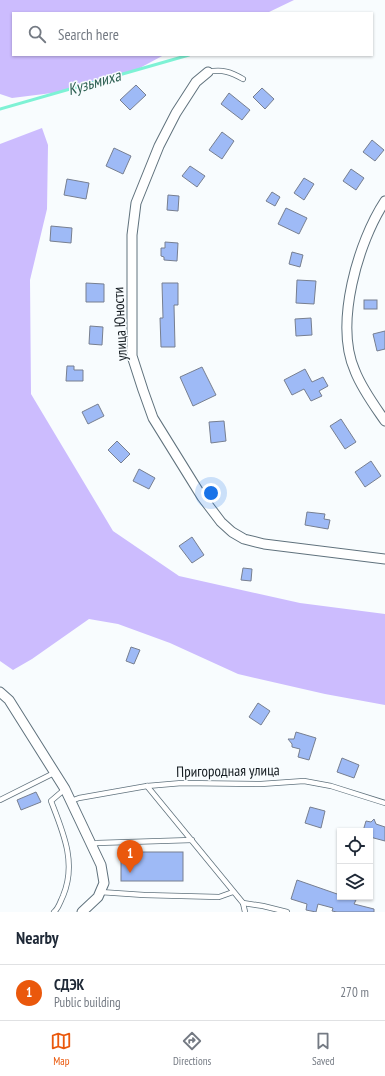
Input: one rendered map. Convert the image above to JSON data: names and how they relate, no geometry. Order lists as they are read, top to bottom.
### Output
{
  "streets": {
    "street": ["улица Юности"],
    "lane": ["Пригородная улица"]
  },
  "water": ["Кузьмиха"],
  "page": {
    "search": "Search here",
    "pins": "1",
    "heading": "Nearby",
    "list": [
      {
        "mark": "1",
        "name": "СДЭК",
        "note": "Public building",
        "value": "270 m"
      }
    ],
    "nav": ["Map", "Directions", "Saved"]
  }
}
